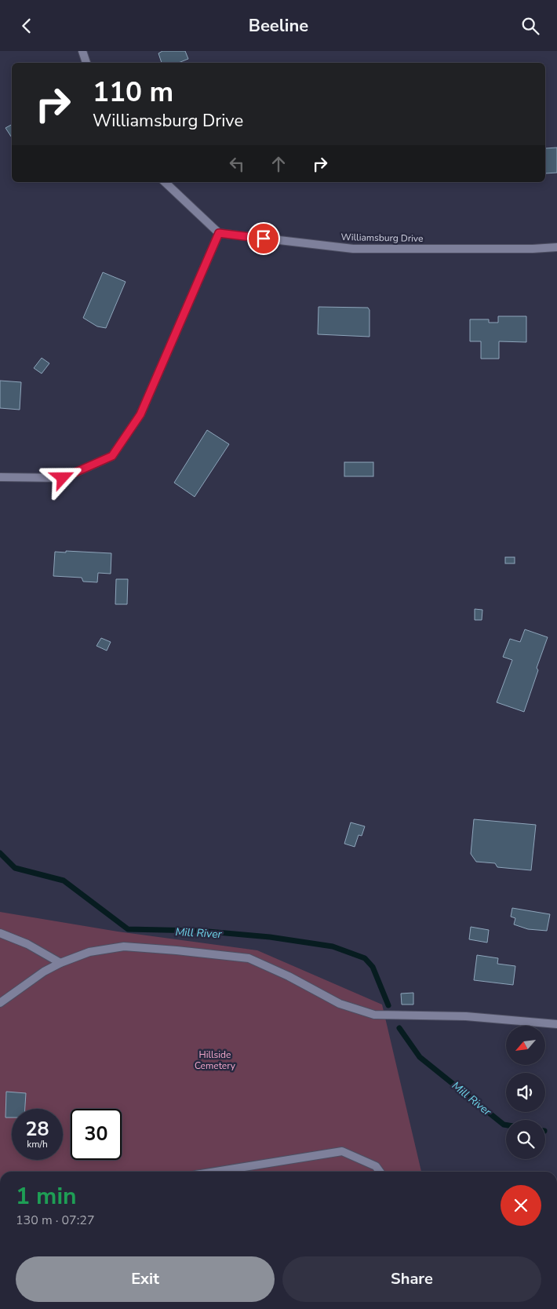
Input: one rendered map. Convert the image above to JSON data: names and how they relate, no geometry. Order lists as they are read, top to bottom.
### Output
{
  "streets": {
    "street": ["Williamsburg Drive"]
  },
  "water": ["Mill River"],
  "parks": ["Hillside Cemetery"],
  "north": "bottom left",
  "page": {
    "header": "Beeline",
    "turn": ["110 m", "Williamsburg Drive"],
    "speed": "28 km/h",
    "limit": "30",
    "heading": ["1 min", "130 m · 07:27"],
    "buttons": ["Exit", "Share"]
  }
}
